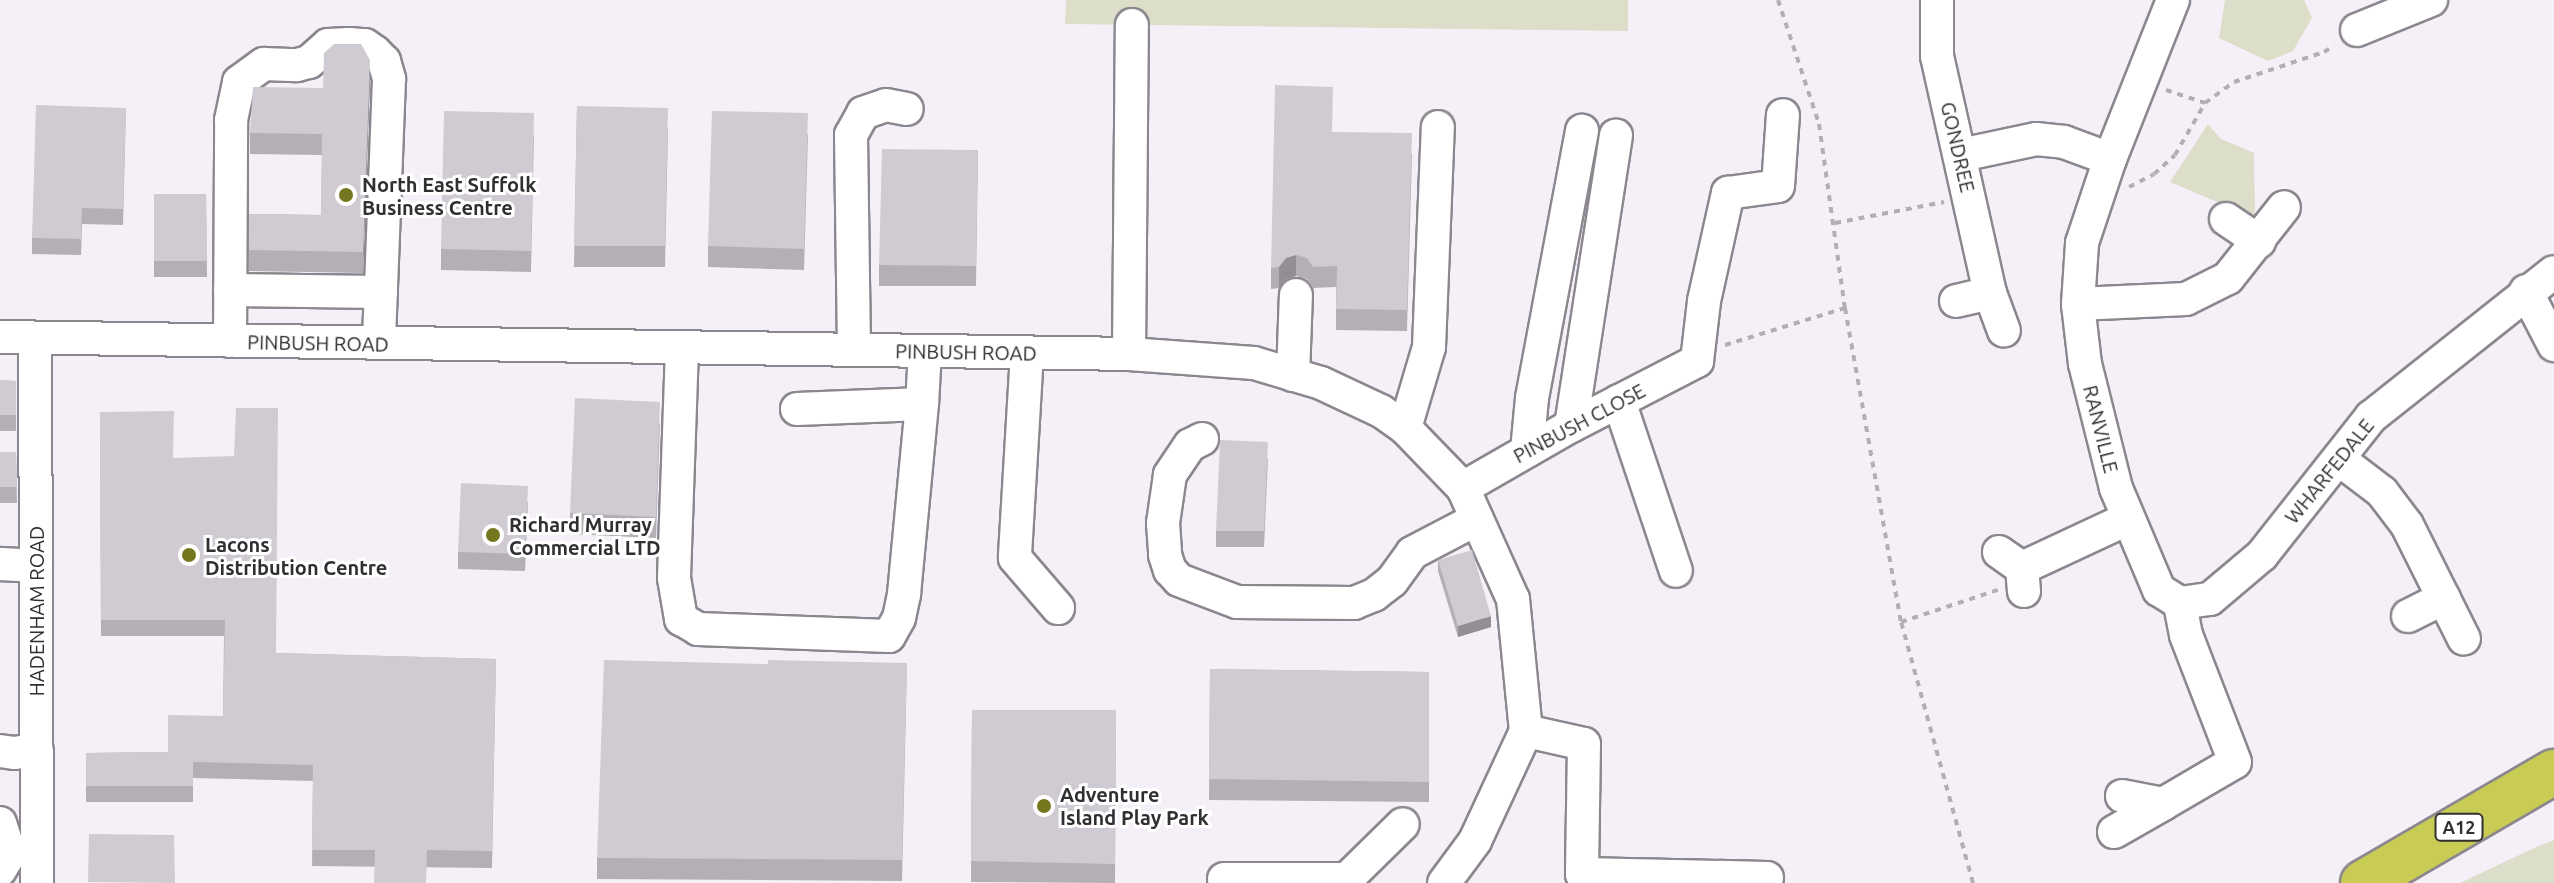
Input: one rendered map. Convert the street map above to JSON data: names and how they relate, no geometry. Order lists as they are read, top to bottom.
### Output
{
  "streets": {
    "highway": ["A12"],
    "street": [
      "GONDREE",
      "PINBUSH ROAD",
      "PINBUSH CLOSE",
      "RANVILLE",
      "WHARFEDALE",
      "HADENHAM ROAD"
    ]
  },
  "crossings": [
    ["PINBUSH ROAD", "PINBUSH CLOSE"],
    ["PINBUSH ROAD", "HADENHAM ROAD"],
    ["RANVILLE", "WHARFEDALE"]
  ],
  "places": [
    "North East Suffolk Business Centre",
    "Richard Murray Commercial LTD",
    "Lacons Distribution Centre",
    "Adventure Island Play Park"
  ]
}
